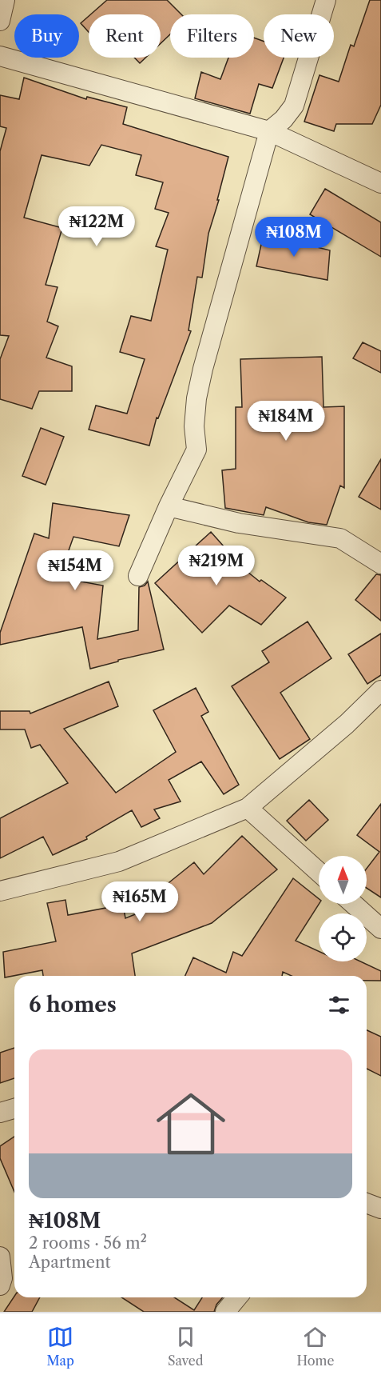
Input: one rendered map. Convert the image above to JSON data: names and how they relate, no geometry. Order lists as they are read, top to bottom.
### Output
{
  "north": "top",
  "page": {
    "chip": [
      "Buy",
      "Rent",
      "Filters",
      "New"
    ],
    "price": [
      "₦122M",
      "₦108M",
      "₦184M",
      "₦219M",
      "₦154M",
      "₦165M"
    ],
    "heading": "6 homes",
    "list": [
      {
        "name": "₦108M",
        "note": "2 rooms · 56 m² · Apartment"
      }
    ],
    "tabs": ["Map", "Saved", "Home"]
  }
}
